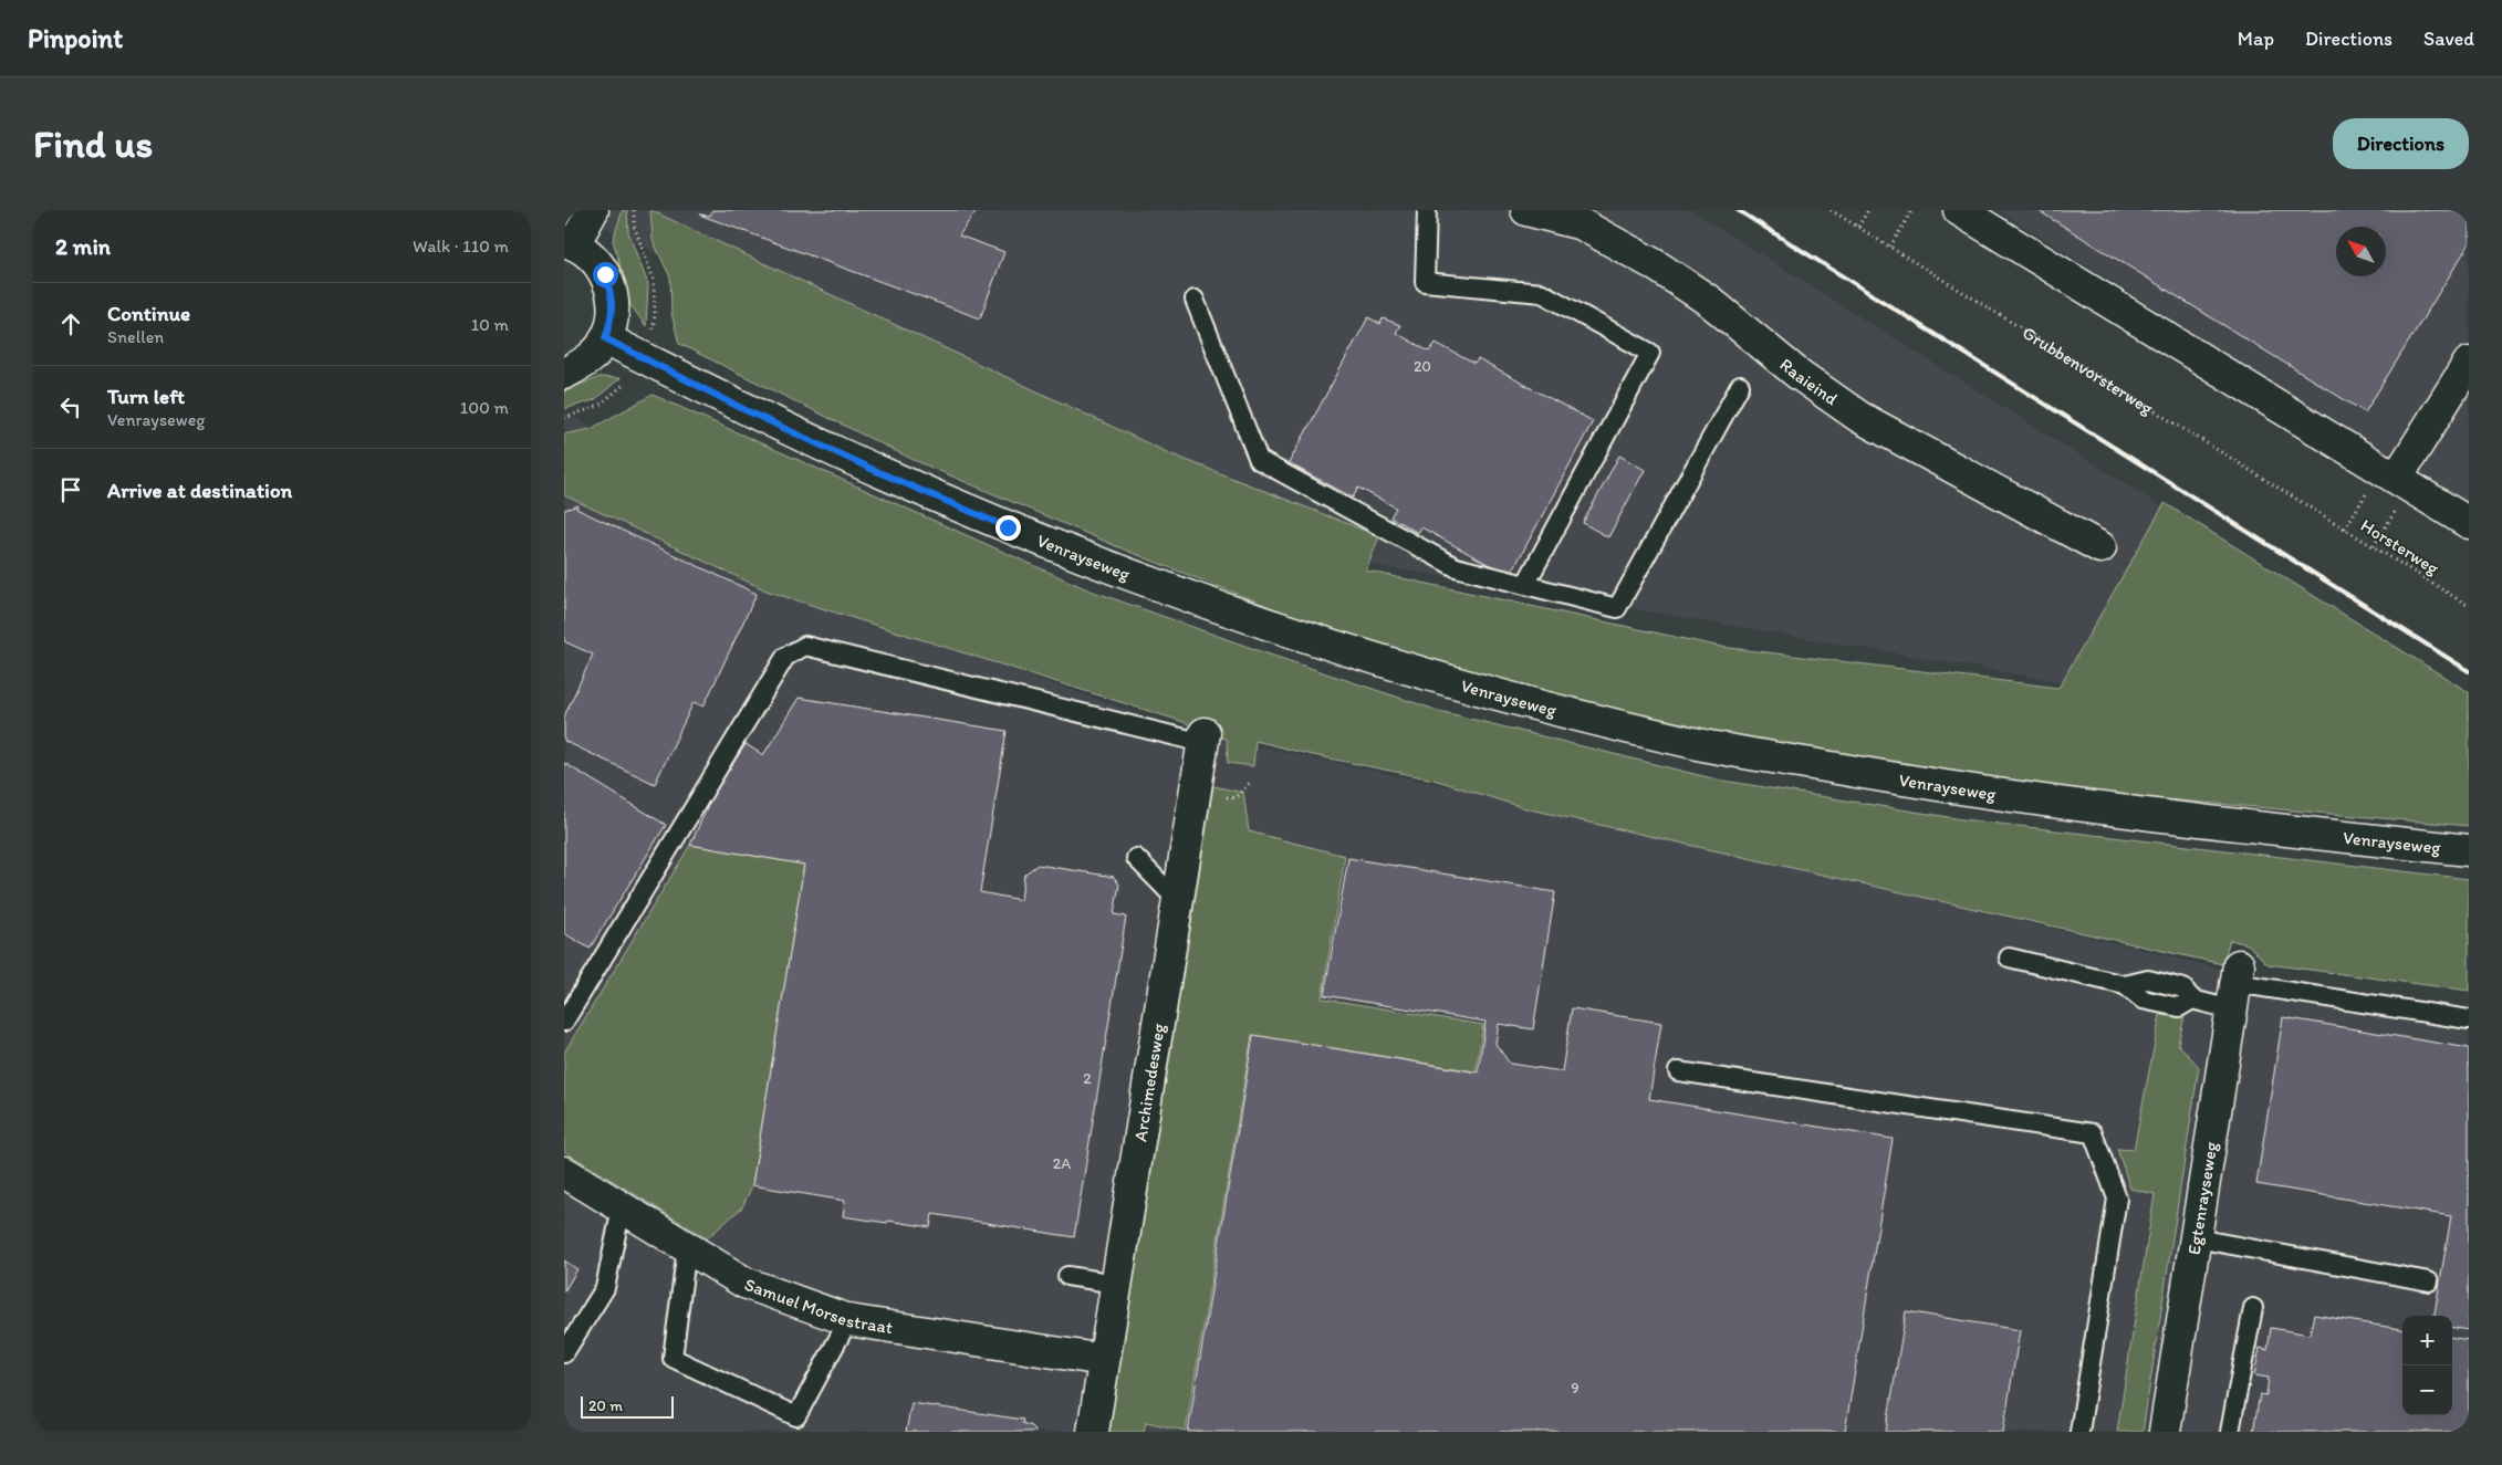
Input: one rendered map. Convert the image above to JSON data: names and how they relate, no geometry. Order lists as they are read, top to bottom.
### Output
{
  "streets": {
    "street": [
      "Raaieind",
      "Venrayseweg",
      "Archimedesweg",
      "Egtenrayseweg",
      "Samuel Morsestraat"
    ],
    "path": ["Grubbenvorsterweg", "Horsterweg"]
  },
  "crossings": [
    ["Grubbenvorsterweg", "Horsterweg"],
    ["Archimedesweg", "Samuel Morsestraat"]
  ],
  "house_numbers": [
    "20",
    "2",
    "2A",
    "9"
  ],
  "scale_bar": "20 m",
  "north": "top left",
  "page": {
    "header": "Pinpoint",
    "nav": ["Map", "Directions", "Saved"],
    "buttons": "Directions",
    "title": "Find us",
    "heading": ["2 min", "Walk · 110 m"],
    "list": [
      ["Continue", "Snellen", "10 m"],
      ["Turn left", "Venrayseweg", "100 m"],
      "Arrive at destination"
    ],
    "map_buttons": ["+", "−"],
    "scale": "20 m"
  }
}
